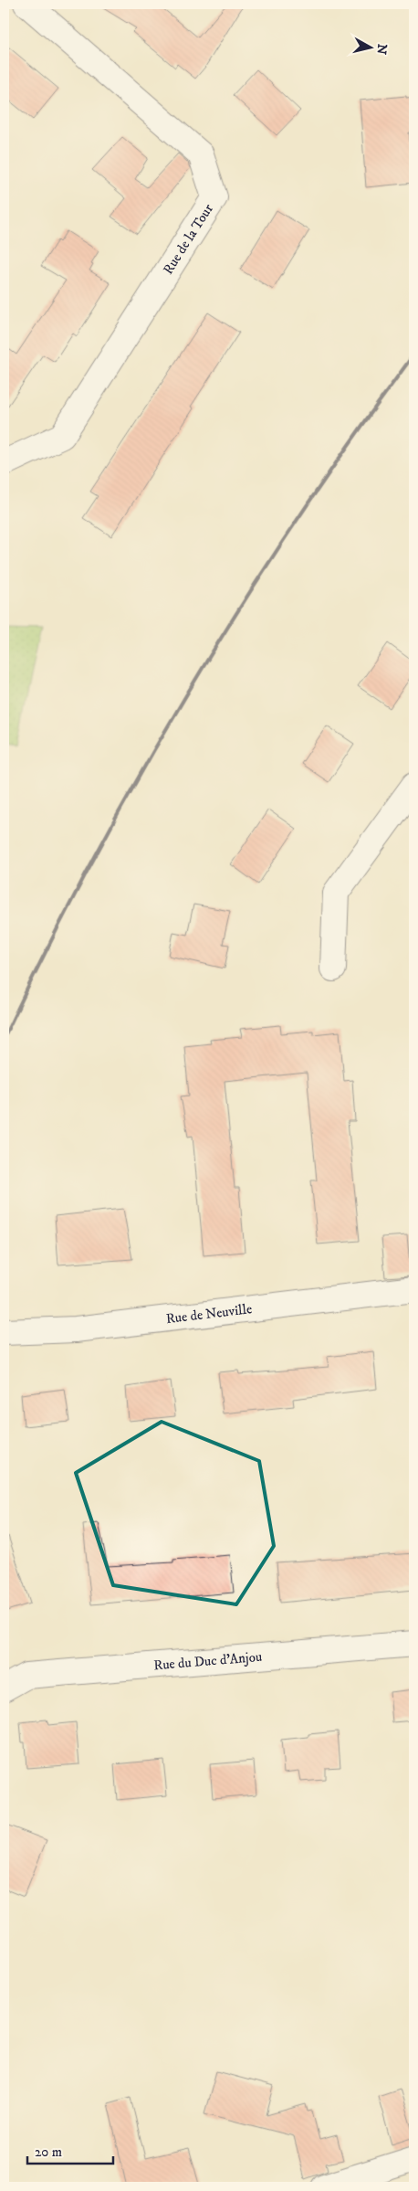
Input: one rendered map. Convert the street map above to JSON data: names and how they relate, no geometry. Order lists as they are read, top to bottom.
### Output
{
  "streets": {
    "street": ["Rue de la Tour", "Rue de Neuville", "Rue du Duc d'Anjou"]
  },
  "scale_bar": "20 m",
  "north": "right"
}
